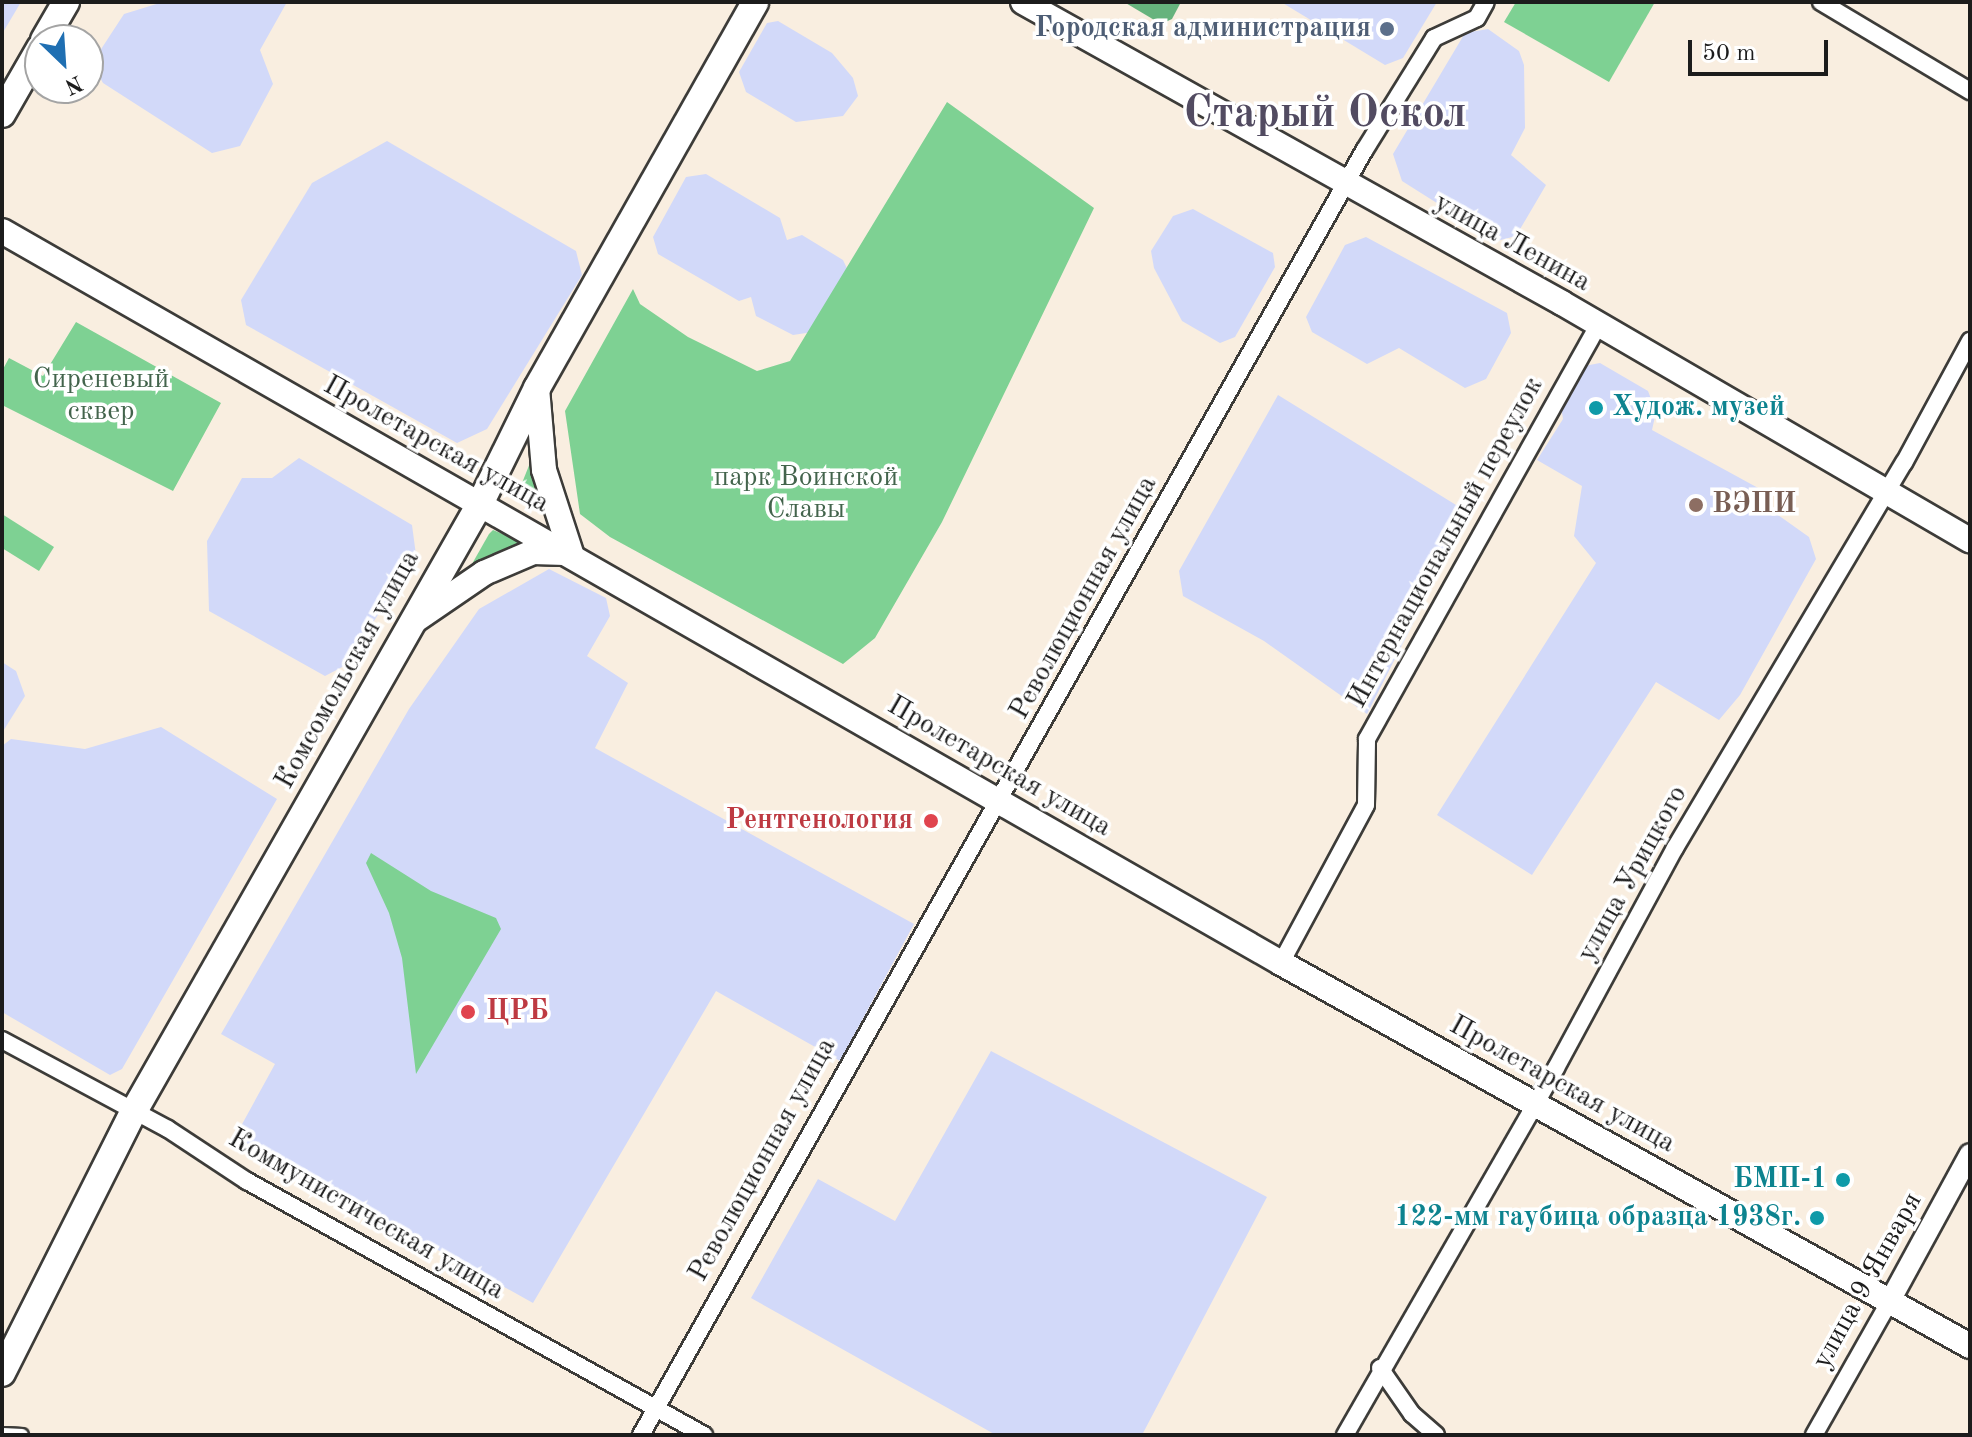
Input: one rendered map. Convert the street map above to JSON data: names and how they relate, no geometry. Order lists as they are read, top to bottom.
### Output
{
  "streets": {
    "main road": ["улица Ленина", "Пролетарская улица", "Комсомольская улица"],
    "street": [
      "Интернациональный переулок",
      "Революционная улица",
      "улица Урицкого",
      "Коммунистическая улица",
      "улица 9 Января"
    ]
  },
  "crossings": [
    ["улица Ленина", "Интернациональный переулок"],
    ["улица Ленина", "Революционная улица"],
    ["улица Ленина", "улица Урицкого"],
    ["Пролетарская улица", "Интернациональный переулок"],
    ["Пролетарская улица", "Революционная улица"],
    ["Пролетарская улица", "Комсомольская улица"],
    ["Пролетарская улица", "улица Урицкого"],
    ["Пролетарская улица", "улица 9 Января"],
    ["Революционная улица", "Коммунистическая улица"],
    ["Комсомольская улица", "Коммунистическая улица"]
  ],
  "districts": ["Старый Оскол"],
  "parks": ["Сиреневый сквер", "парк Воинской Славы"],
  "places": [
    "Городская администрация",
    "Худож. музей",
    "ВЭПИ",
    "Рентгенология",
    "ЦРБ",
    "БМП-1",
    "122-мм гаубица образца 1938г."
  ],
  "scale_bar": "50 m",
  "north": "bottom right"
}
